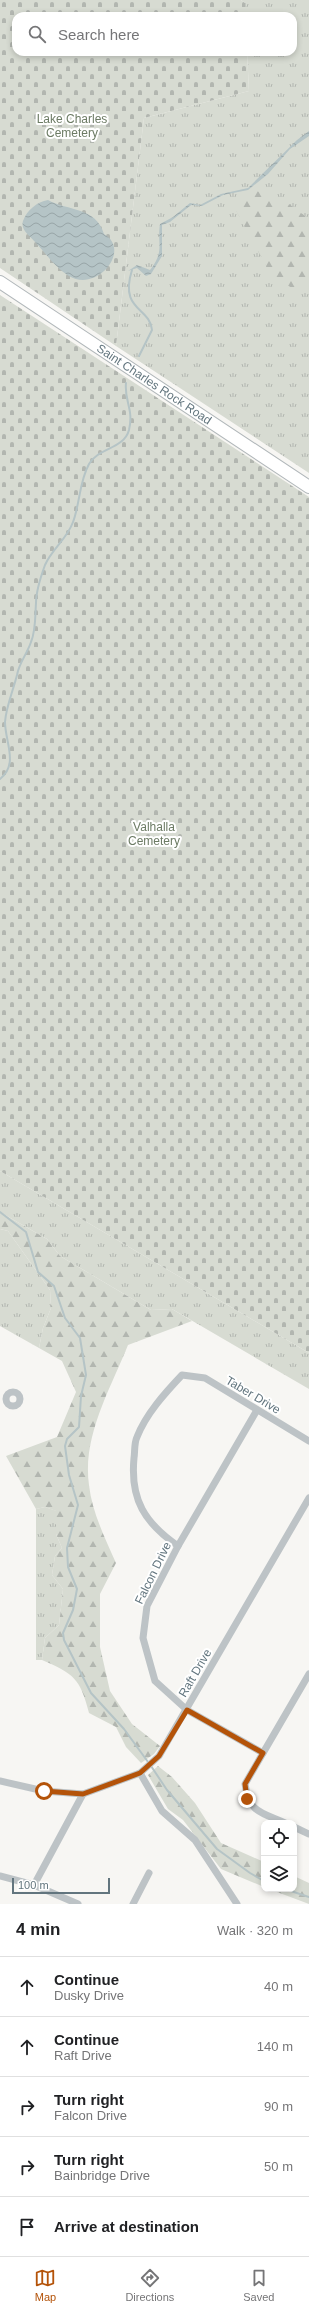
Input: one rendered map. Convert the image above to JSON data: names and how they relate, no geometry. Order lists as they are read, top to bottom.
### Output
{
  "streets": {
    "main road": ["Saint Charles Rock Road"],
    "street": ["Taber Drive", "Falcon Drive", "Raft Drive"]
  },
  "crossings": [
    ["Taber Drive", "Falcon Drive"],
    ["Falcon Drive", "Raft Drive"]
  ],
  "parks": ["Lake Charles Cemetery", "Valhalla Cemetery"],
  "scale_bar": "100 m",
  "page": {
    "search": "Search here",
    "scale": "100 m",
    "heading": ["4 min", "Walk · 320 m"],
    "list": [
      ["Continue", "Dusky Drive", "40 m"],
      ["Continue", "Raft Drive", "140 m"],
      ["Turn right", "Falcon Drive", "90 m"],
      ["Turn right", "Bainbridge Drive", "50 m"],
      "Arrive at destination"
    ],
    "nav": ["Map", "Directions", "Saved"]
  }
}
